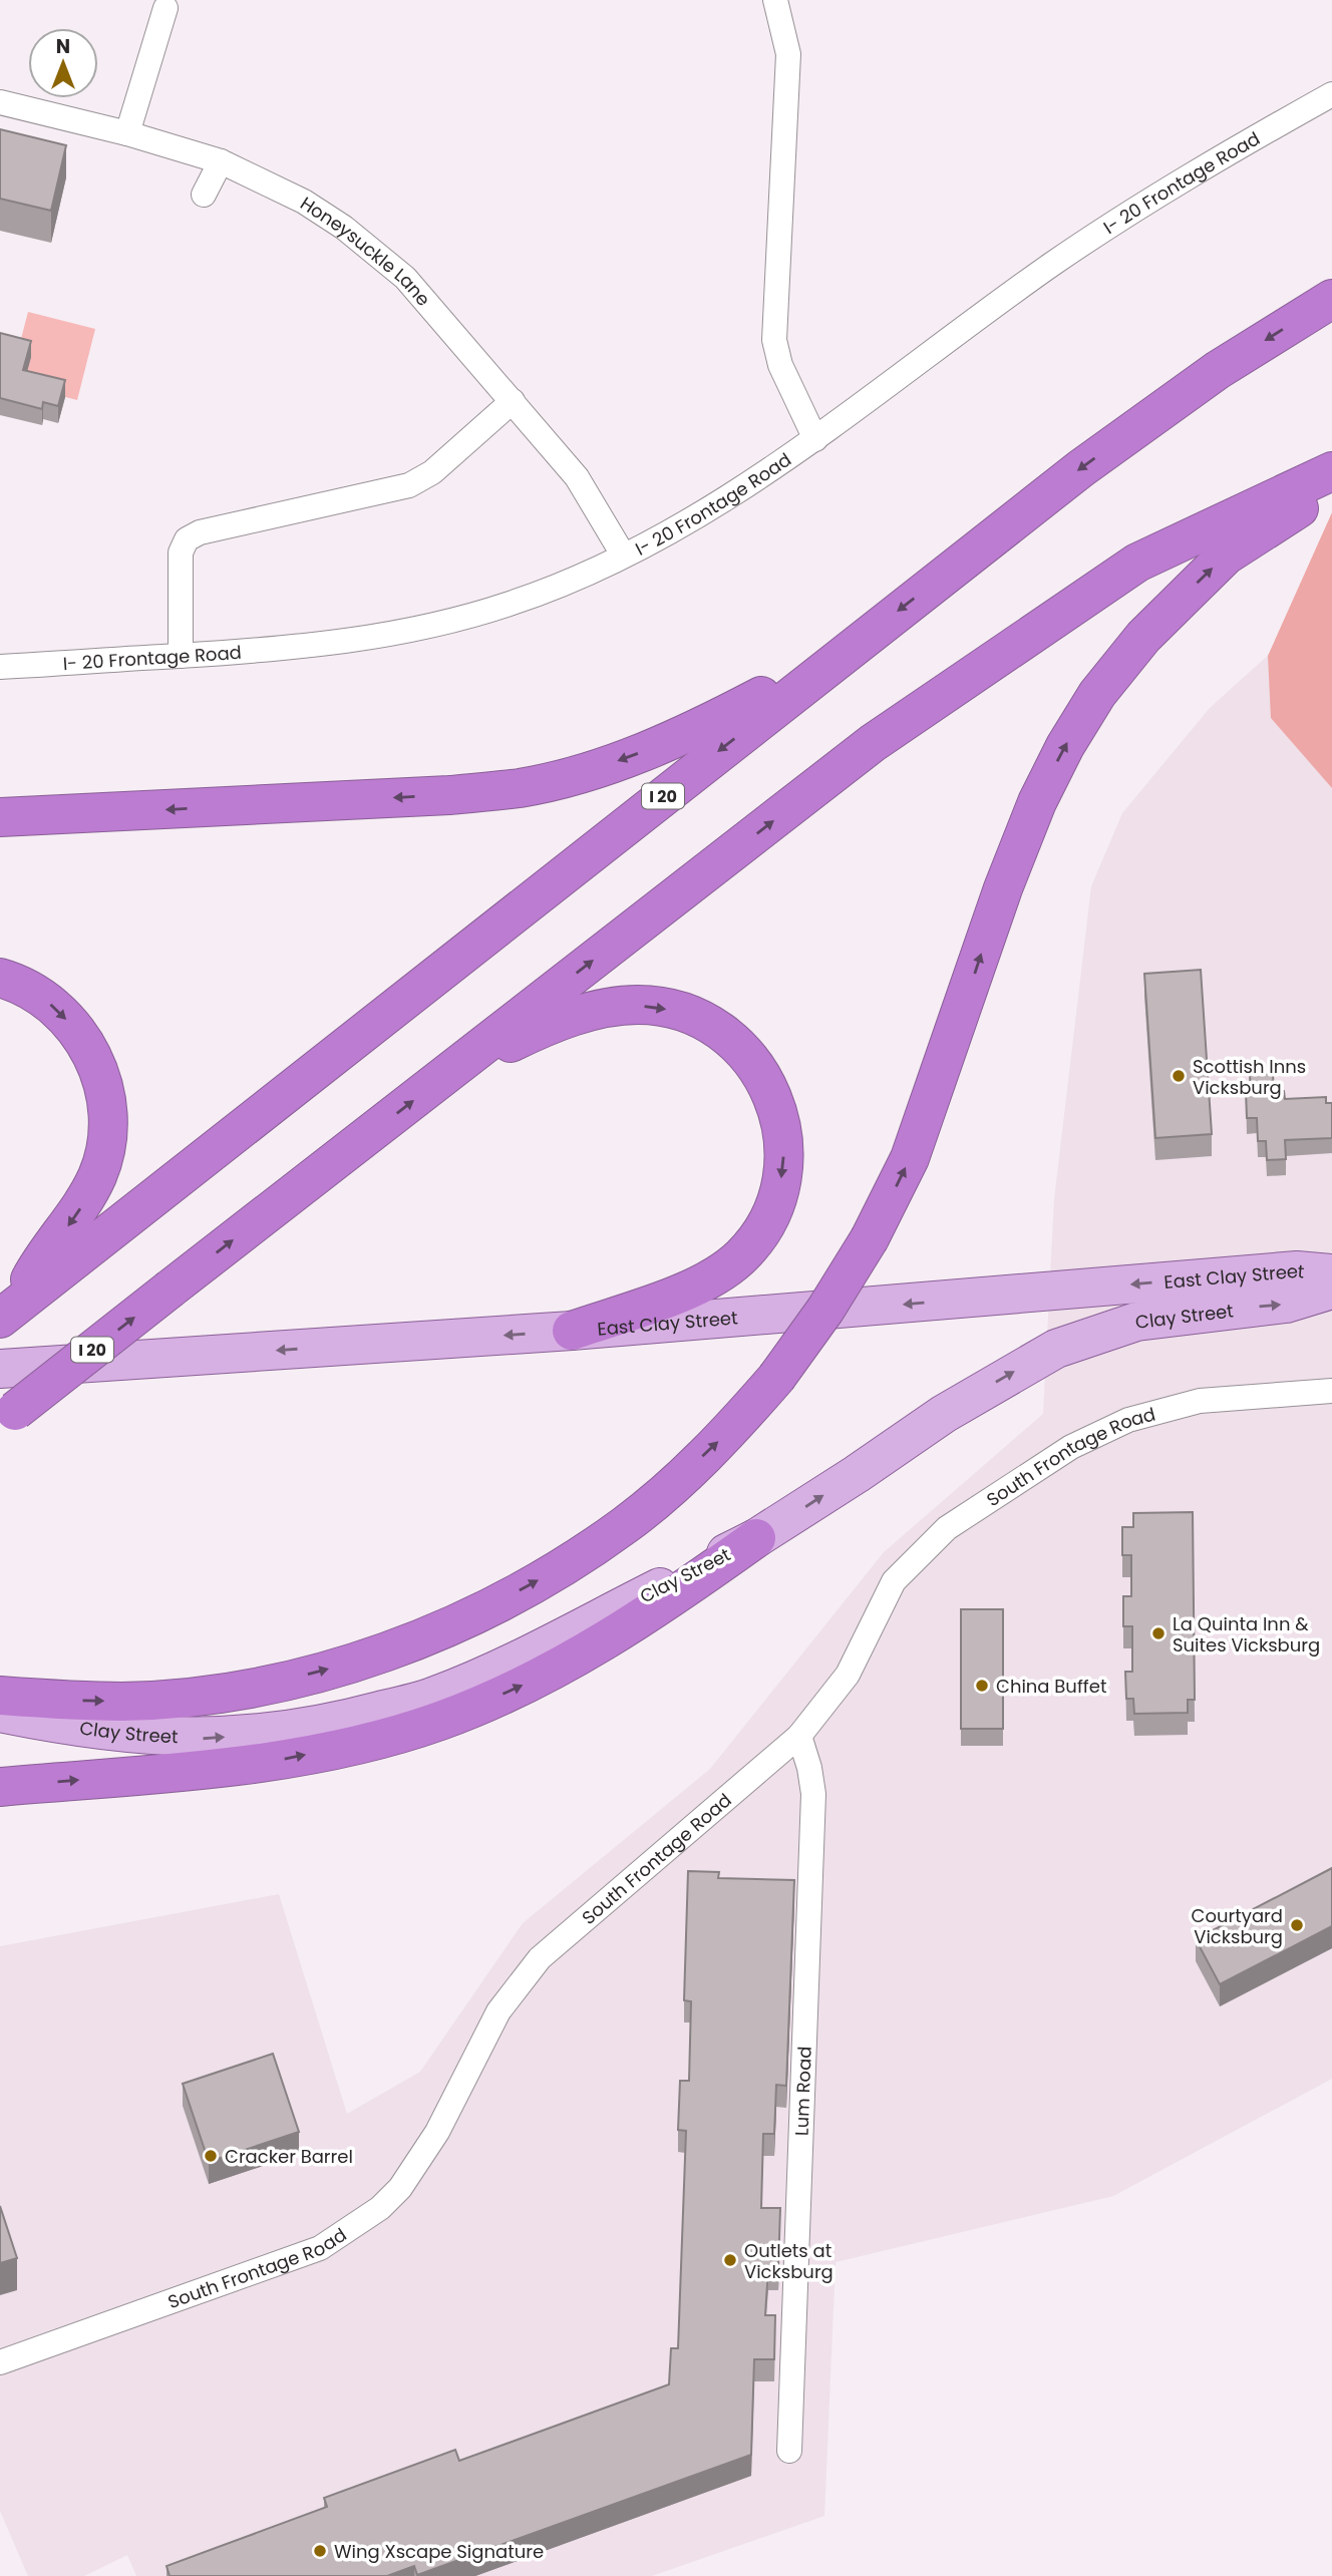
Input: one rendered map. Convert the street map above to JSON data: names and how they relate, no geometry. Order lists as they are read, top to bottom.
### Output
{
  "streets": {
    "highway": ["I 20"],
    "main road": ["East Clay Street", "Clay Street"],
    "street": [
      "I- 20 Frontage Road",
      "Honeysuckle Lane",
      "South Frontage Road",
      "Lum Road"
    ]
  },
  "crossings": [
    ["I- 20 Frontage Road", "Honeysuckle Lane"],
    ["South Frontage Road", "Lum Road"]
  ],
  "one_way": ["East Clay Street", "Clay Street"],
  "places": [
    "Scottish Inns Vicksburg",
    "La Quinta Inn & Suites Vicksburg",
    "China Buffet",
    "Courtyard Vicksburg",
    "Cracker Barrel",
    "Outlets at Vicksburg",
    "Wing Xscape Signature"
  ],
  "north": "top"
}
